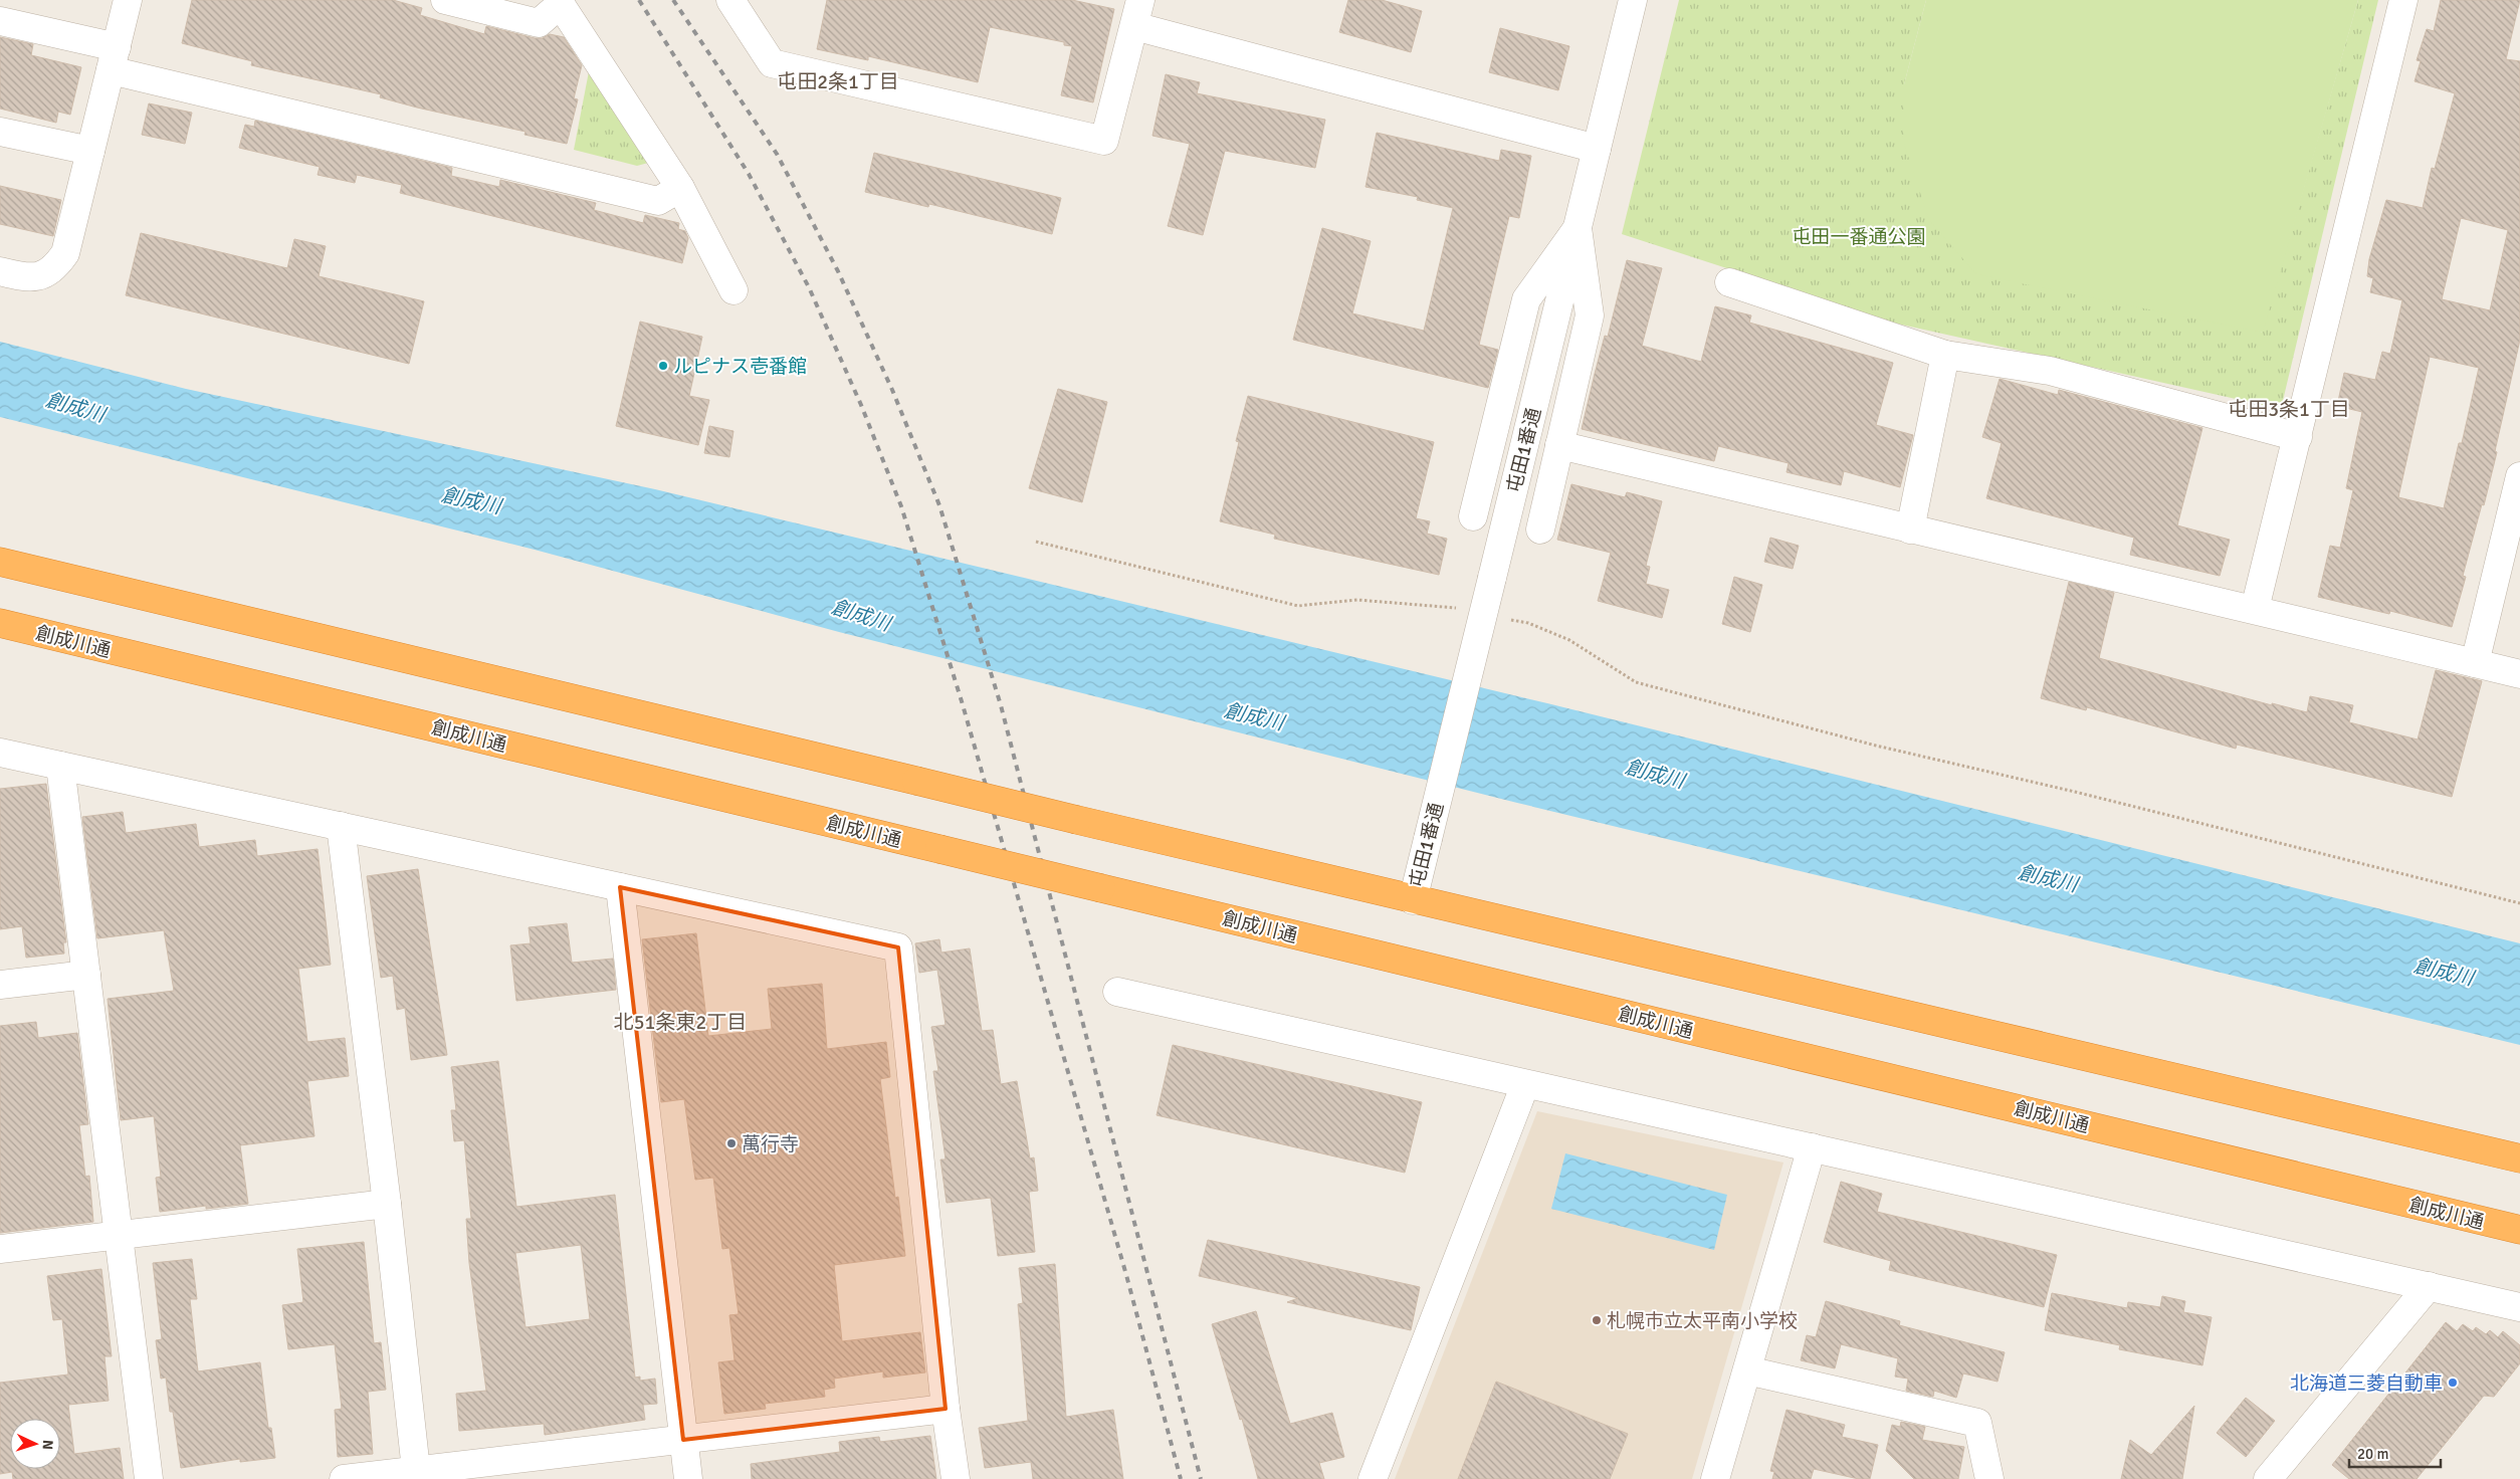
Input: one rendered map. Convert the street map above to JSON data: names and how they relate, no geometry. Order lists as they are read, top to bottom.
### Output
{
  "streets": {
    "highway": ["創成川通"],
    "street": ["屯田1番通"]
  },
  "districts": ["屯田2条1丁目", "屯田3条1丁目", "北51条東2丁目"],
  "water": ["創成川"],
  "parks": ["屯田一番通公園"],
  "places": [
    "ルピナス壱番館",
    "萬行寺",
    "札幌市立太平南小学校",
    "北海道三菱自動車"
  ],
  "scale_bar": "20 m",
  "north": "right"
}
